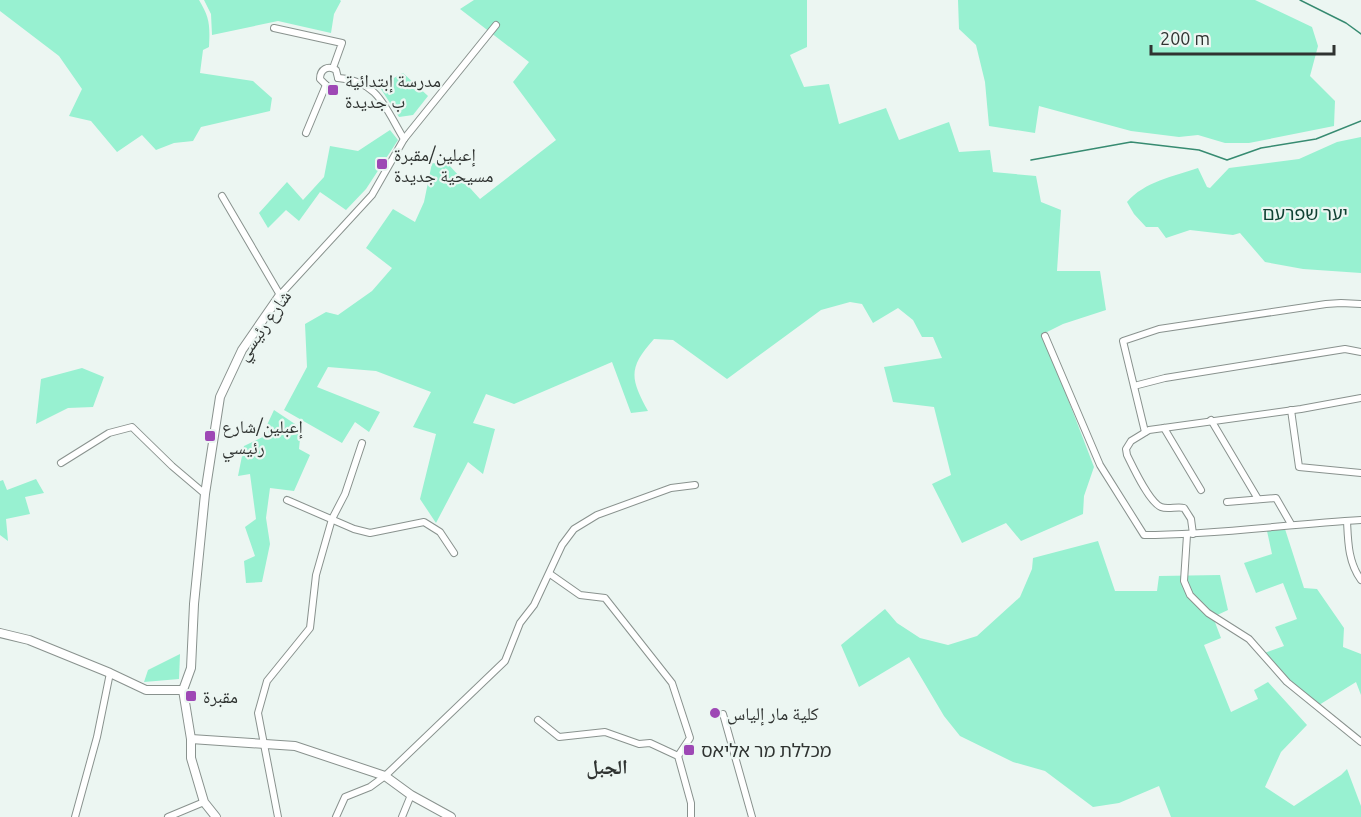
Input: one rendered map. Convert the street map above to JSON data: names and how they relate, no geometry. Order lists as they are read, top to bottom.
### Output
{
  "streets": {
    "main road": ["شارع رئيسي"]
  },
  "districts": ["الجبل"],
  "parks": ["יער שפרעם"],
  "places": {
    "transit": [
      "مدرسة إبتدائية ب جديدة",
      "إعبلين/مقبرة مسيحية جديدة",
      "إعبلين/شارع رئيسي",
      "مقبرة",
      "מכללת מר אליאס"
    ],
    "other": ["كلية مار إلياس"]
  },
  "scale_bar": "200 m"
}
